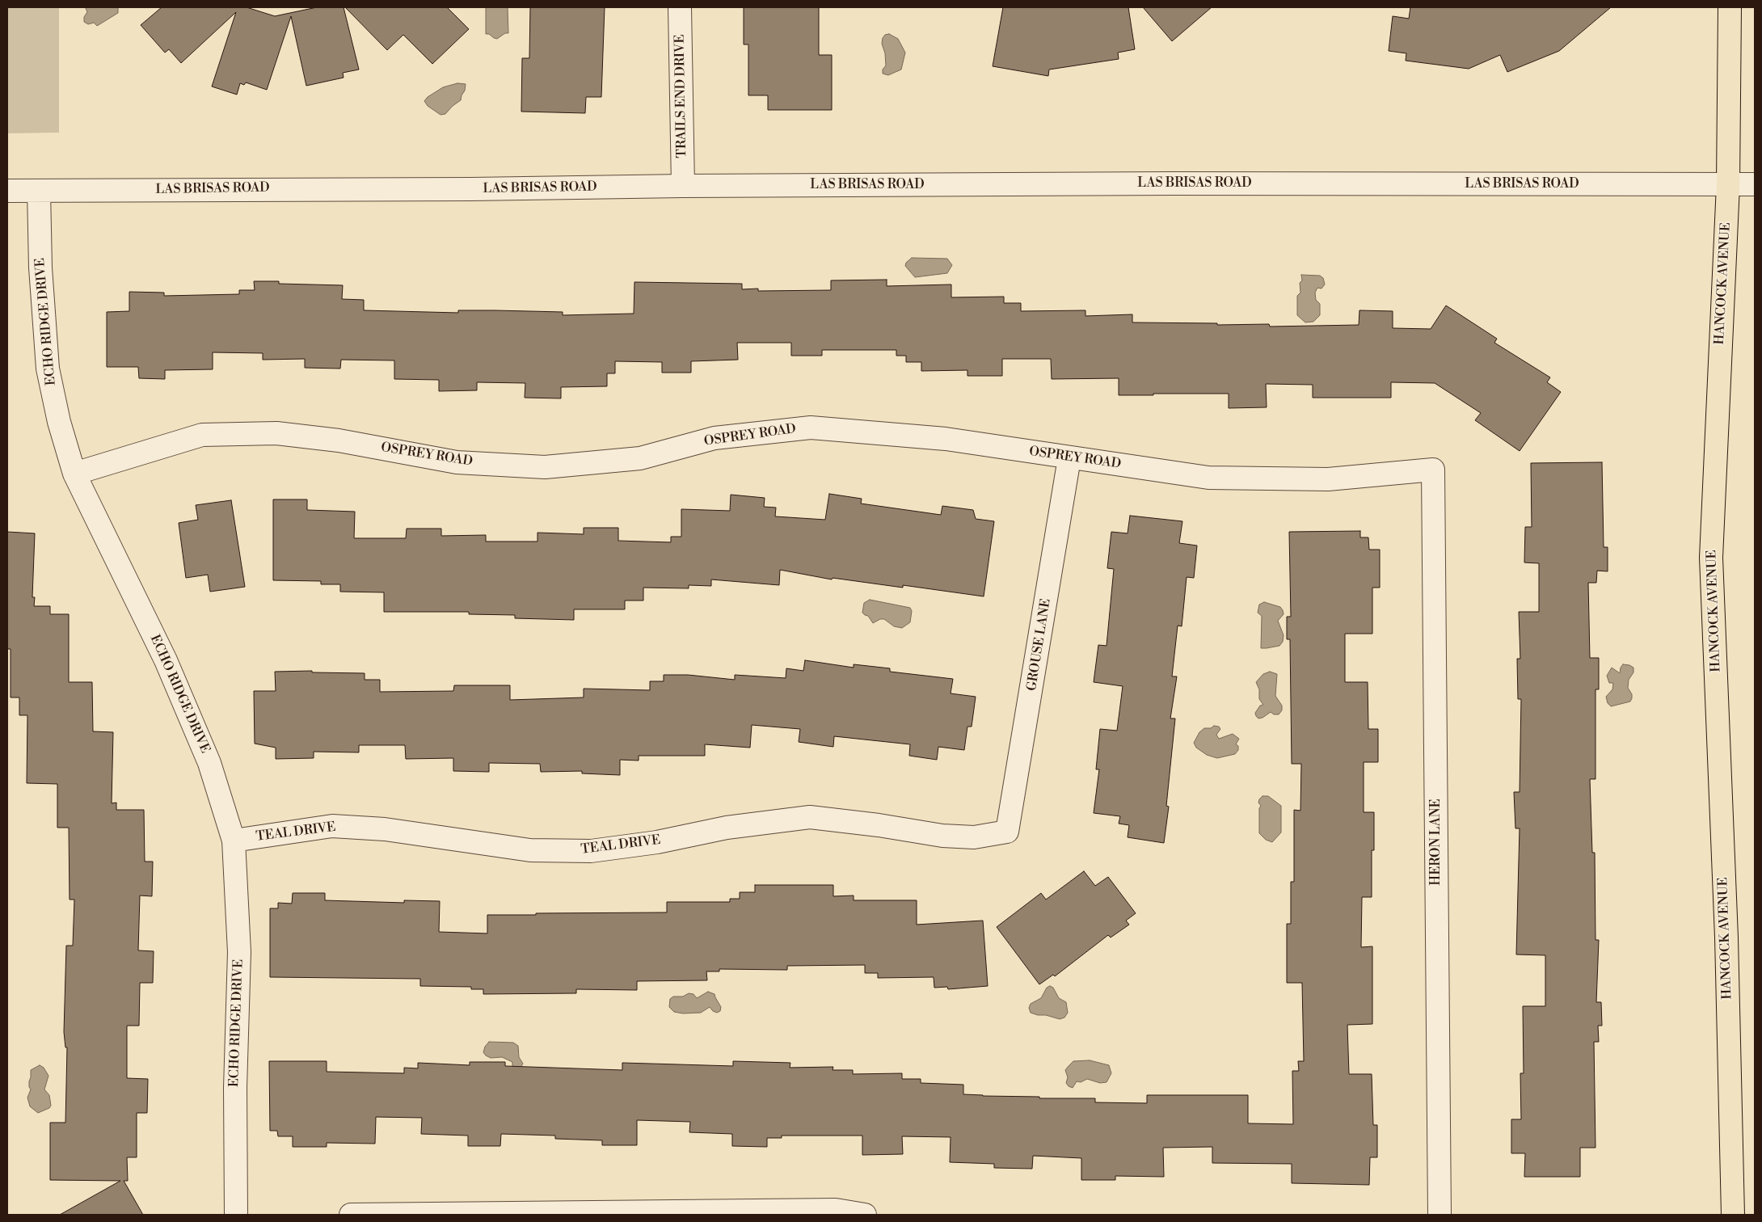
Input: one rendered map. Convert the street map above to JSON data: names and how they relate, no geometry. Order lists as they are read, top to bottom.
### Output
{
  "streets": {
    "main road": ["HANCOCK AVENUE"],
    "street": [
      "TRAILS END DRIVE",
      "LAS BRISAS ROAD",
      "ECHO RIDGE DRIVE",
      "OSPREY ROAD",
      "GROUSE LANE",
      "TEAL DRIVE",
      "HERON LANE"
    ]
  },
  "crossings": [
    ["TRAILS END DRIVE", "LAS BRISAS ROAD"],
    ["LAS BRISAS ROAD", "HANCOCK AVENUE"],
    ["LAS BRISAS ROAD", "ECHO RIDGE DRIVE"],
    ["ECHO RIDGE DRIVE", "OSPREY ROAD"],
    ["ECHO RIDGE DRIVE", "TEAL DRIVE"],
    ["OSPREY ROAD", "GROUSE LANE"],
    ["OSPREY ROAD", "HERON LANE"],
    ["GROUSE LANE", "TEAL DRIVE"]
  ]
}
